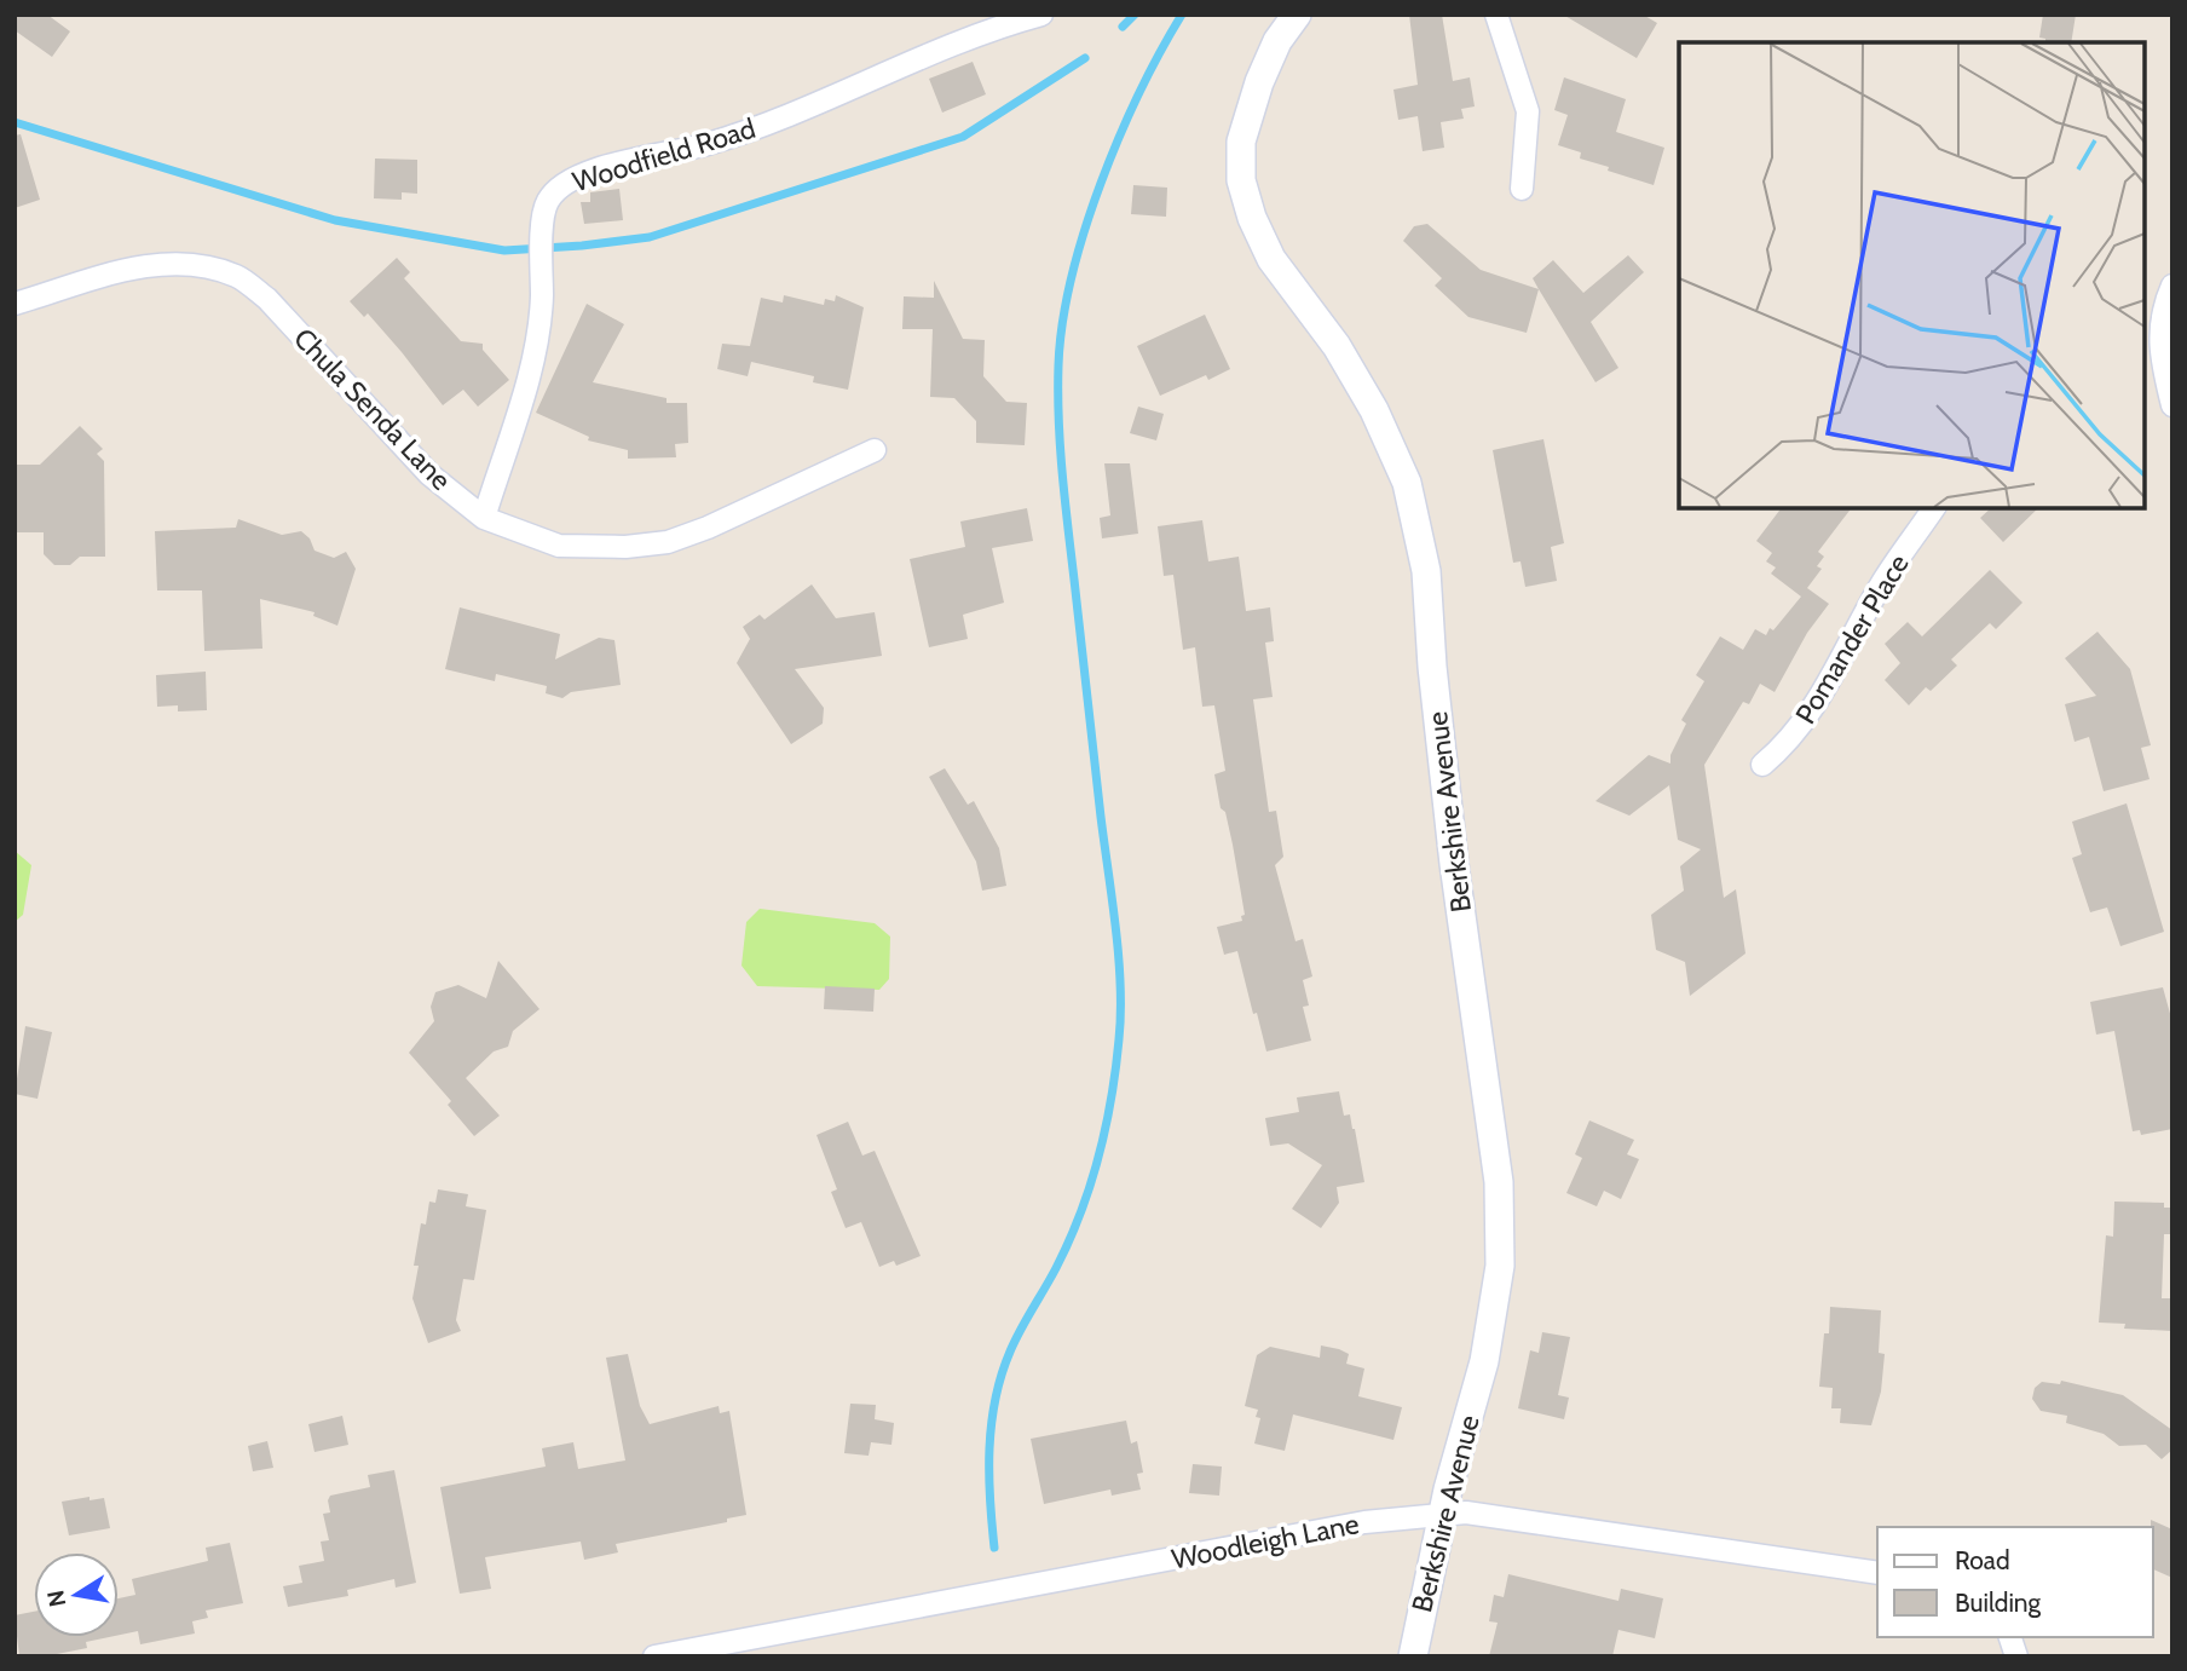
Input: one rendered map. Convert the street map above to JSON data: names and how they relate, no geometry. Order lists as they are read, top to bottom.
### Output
{
  "streets": {
    "street": [
      "Woodfield Road",
      "Chula Senda Lane",
      "Pomander Place",
      "Berkshire Avenue",
      "Woodleigh Lane"
    ]
  },
  "crossings": [
    ["Woodfield Road", "Chula Senda Lane"],
    ["Berkshire Avenue", "Woodleigh Lane"]
  ],
  "legend": ["Road", "Building"],
  "north": "left"
}
